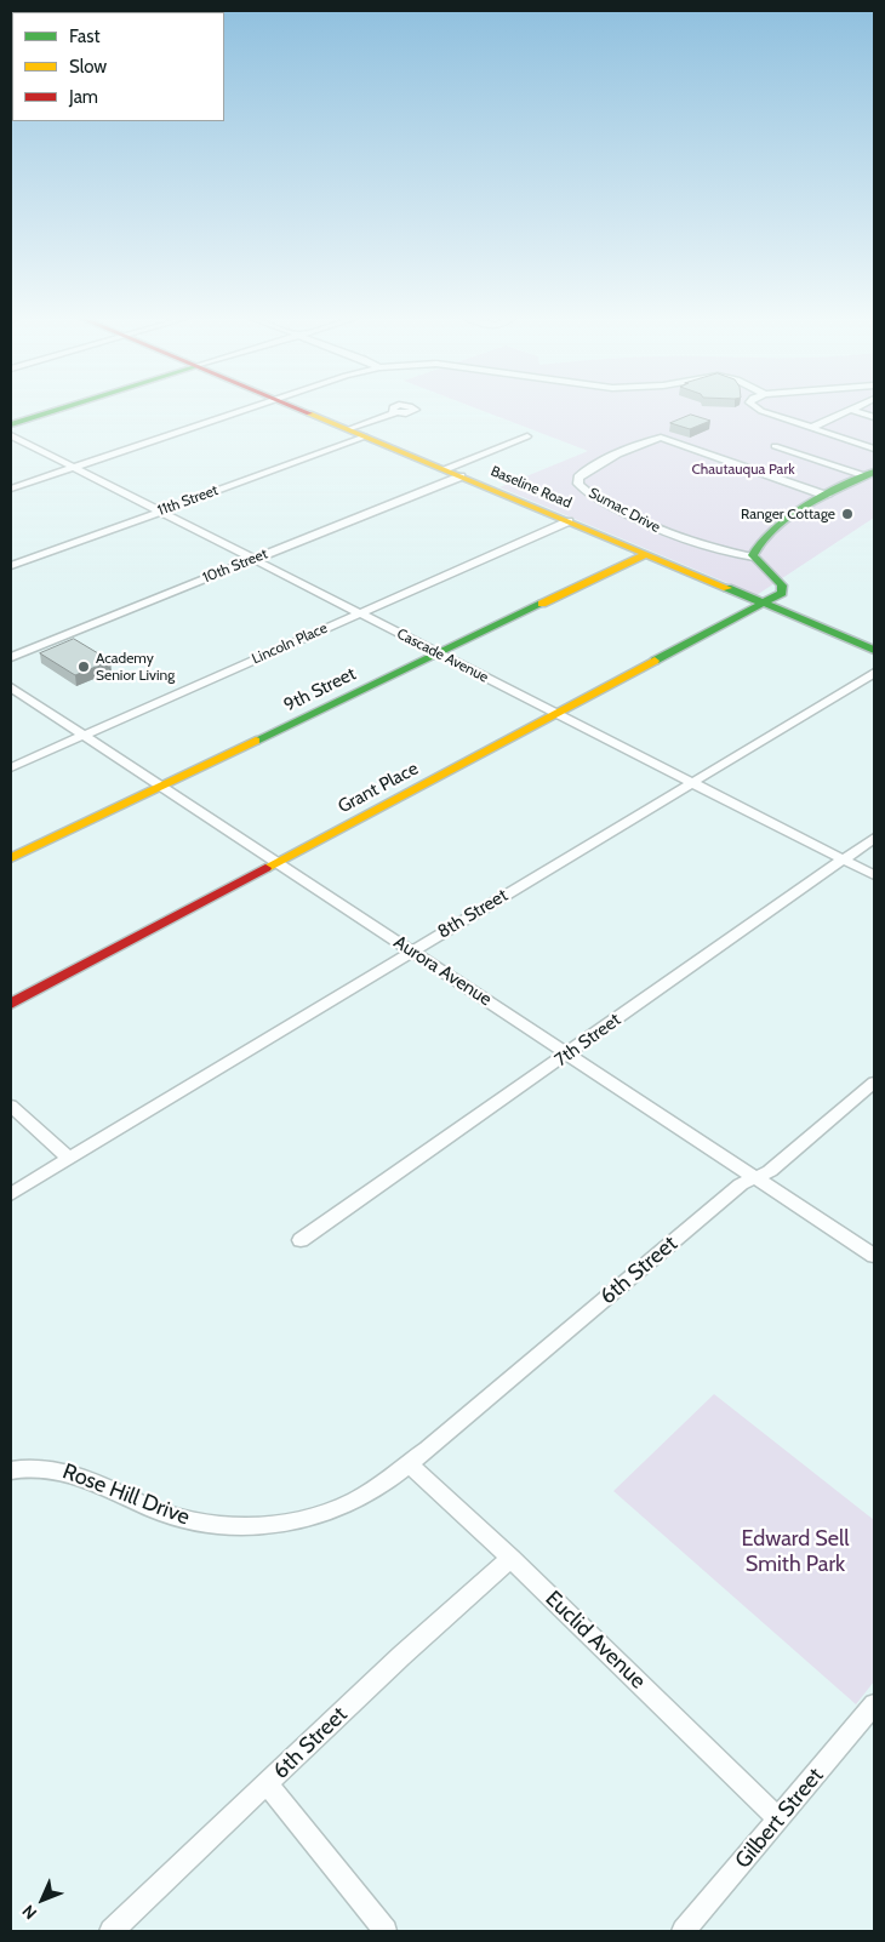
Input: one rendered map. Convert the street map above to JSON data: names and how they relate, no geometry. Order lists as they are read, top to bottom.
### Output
{
  "streets": {
    "street": [
      "Baseline Road",
      "11th Street",
      "Sumac Drive",
      "10th Street",
      "Lincoln Place",
      "Cascade Avenue",
      "9th Street",
      "Grant Place",
      "8th Street",
      "Aurora Avenue",
      "7th Street",
      "6th Street",
      "Rose Hill Drive",
      "Euclid Avenue",
      "Gilbert Street"
    ]
  },
  "crossings": [
    ["Baseline Road", "11th Street"],
    ["Baseline Road", "10th Street"],
    ["Baseline Road", "Lincoln Place"],
    ["Baseline Road", "9th Street"],
    ["Baseline Road", "Grant Place"],
    ["11th Street", "Cascade Avenue"],
    ["Sumac Drive", "Grant Place"],
    ["10th Street", "Cascade Avenue"],
    ["Lincoln Place", "Cascade Avenue"],
    ["Lincoln Place", "Aurora Avenue"],
    ["Cascade Avenue", "9th Street"],
    ["Cascade Avenue", "Grant Place"],
    ["Cascade Avenue", "8th Street"],
    ["Cascade Avenue", "7th Street"],
    ["9th Street", "Aurora Avenue"],
    ["Grant Place", "Aurora Avenue"],
    ["8th Street", "Aurora Avenue"],
    ["Aurora Avenue", "7th Street"],
    ["Aurora Avenue", "6th Street"],
    ["6th Street", "Rose Hill Drive"],
    ["6th Street", "Euclid Avenue"],
    ["Rose Hill Drive", "Euclid Avenue"],
    ["Euclid Avenue", "Gilbert Street"]
  ],
  "parks": ["Chautauqua Park", "Edward Sell Smith Park"],
  "places": ["Ranger Cottage", "Academy Senior Living"],
  "legend": ["Fast", "Slow", "Jam"],
  "north": "bottom left"
}
